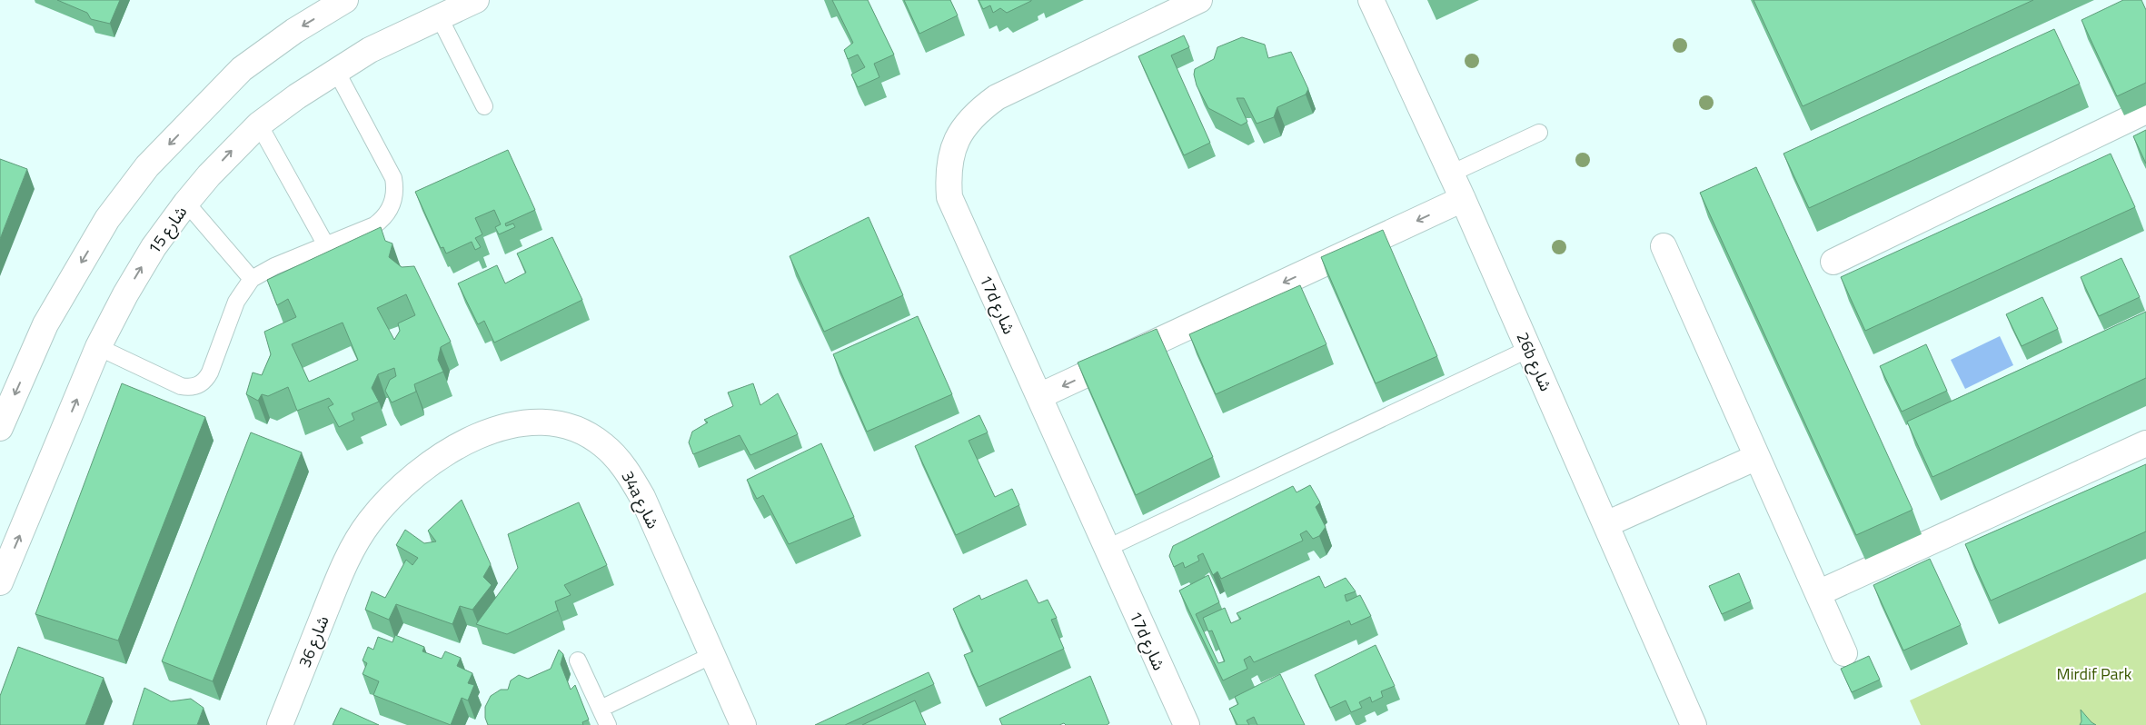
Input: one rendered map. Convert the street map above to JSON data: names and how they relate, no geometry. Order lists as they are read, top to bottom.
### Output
{
  "streets": {
    "street": [
      "شارع 15",
      "17d شارع",
      "26b شارع",
      "34a شارع",
      "شارع 36"
    ]
  },
  "crossings": [
    ["34a شارع", "شارع 36"]
  ],
  "parks": ["Mirdif Park"]
}
